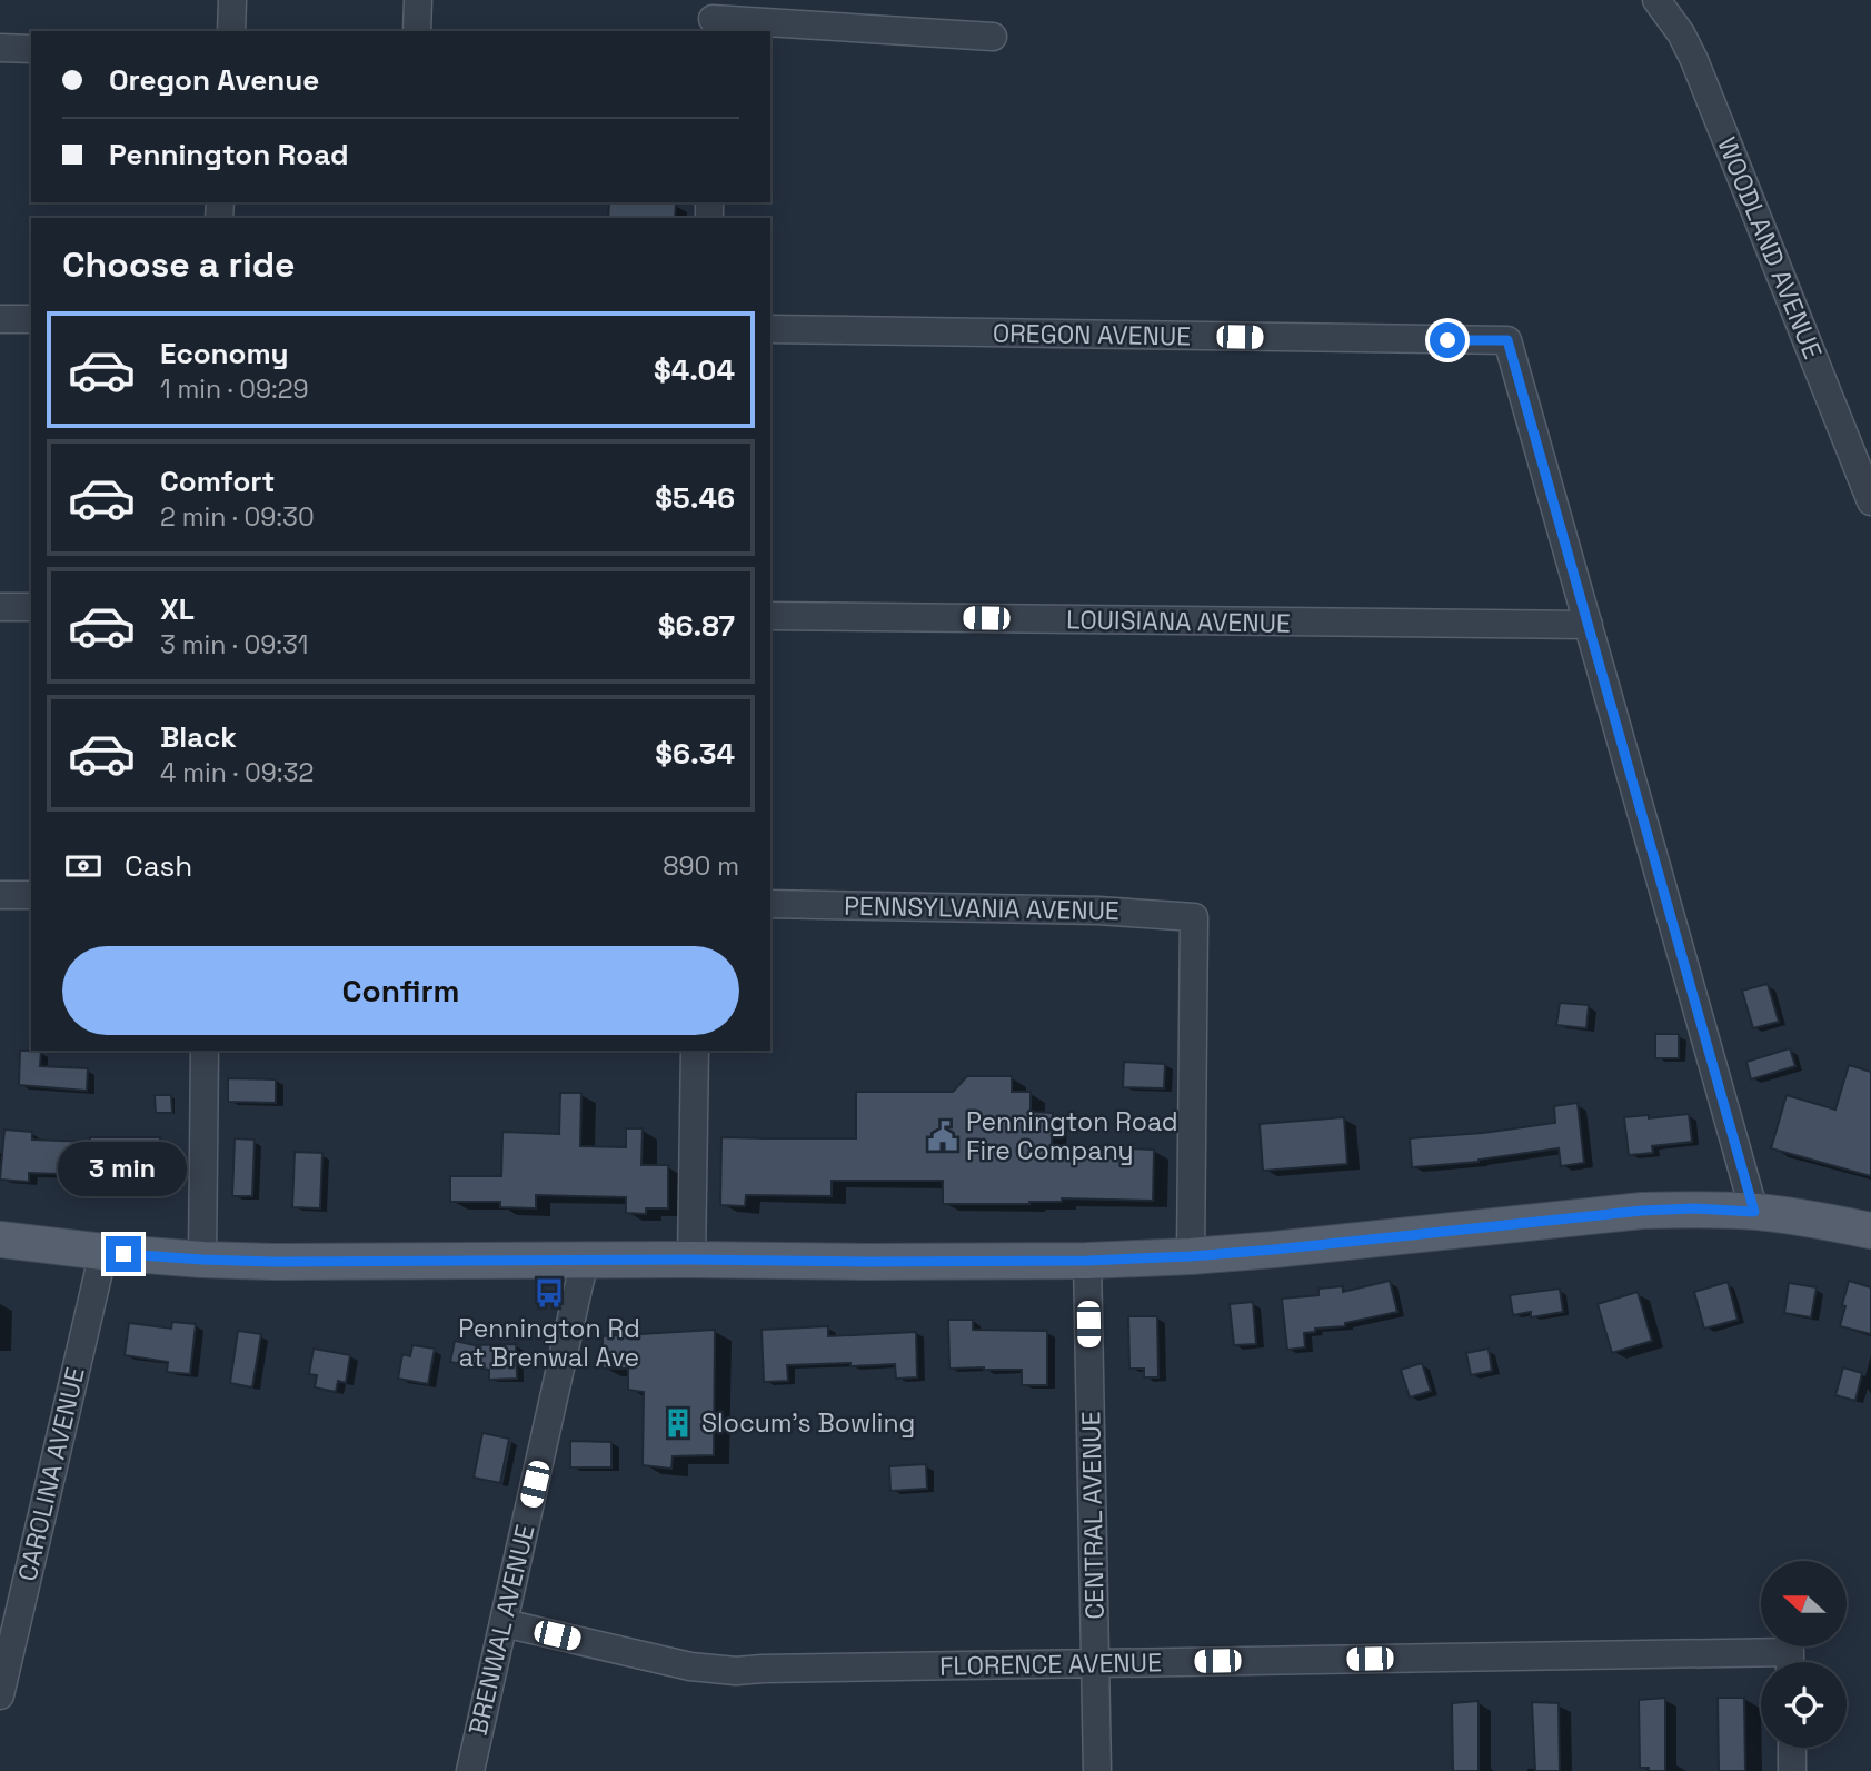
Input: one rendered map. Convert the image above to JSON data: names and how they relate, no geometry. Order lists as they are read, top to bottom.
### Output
{
  "streets": {
    "street": [
      "WOODLAND AVENUE",
      "OREGON AVENUE",
      "LOUISIANA AVENUE",
      "PENNSYLVANIA AVENUE",
      "CAROLINA AVENUE",
      "CENTRAL AVENUE",
      "BRENWAL AVENUE",
      "FLORENCE AVENUE"
    ]
  },
  "crossings": [
    ["OREGON AVENUE", "LOUISIANA AVENUE"],
    ["CENTRAL AVENUE", "FLORENCE AVENUE"],
    ["BRENWAL AVENUE", "FLORENCE AVENUE"]
  ],
  "places": {
    "public building": ["Pennington Road Fire Company"],
    "bus stop": ["Pennington Rd at Brenwal Ave"],
    "building": ["Slocum's Bowling"]
  },
  "north": "left",
  "page": {
    "banner": ["Oregon Avenue", "Pennington Road"],
    "heading": "Choose a ride",
    "list": [
      {
        "name": "Economy",
        "note": "1 min · 09:29",
        "value": "$4.04"
      },
      {
        "name": "Comfort",
        "note": "2 min · 09:30",
        "value": "$5.46"
      },
      {
        "name": "XL",
        "note": "3 min · 09:31",
        "value": "$6.87"
      },
      {
        "name": "Black",
        "note": "4 min · 09:32",
        "value": "$6.34"
      }
    ],
    "pay": ["Cash", "890 m"],
    "buttons": "Confirm",
    "bubble": "3 min"
  }
}
